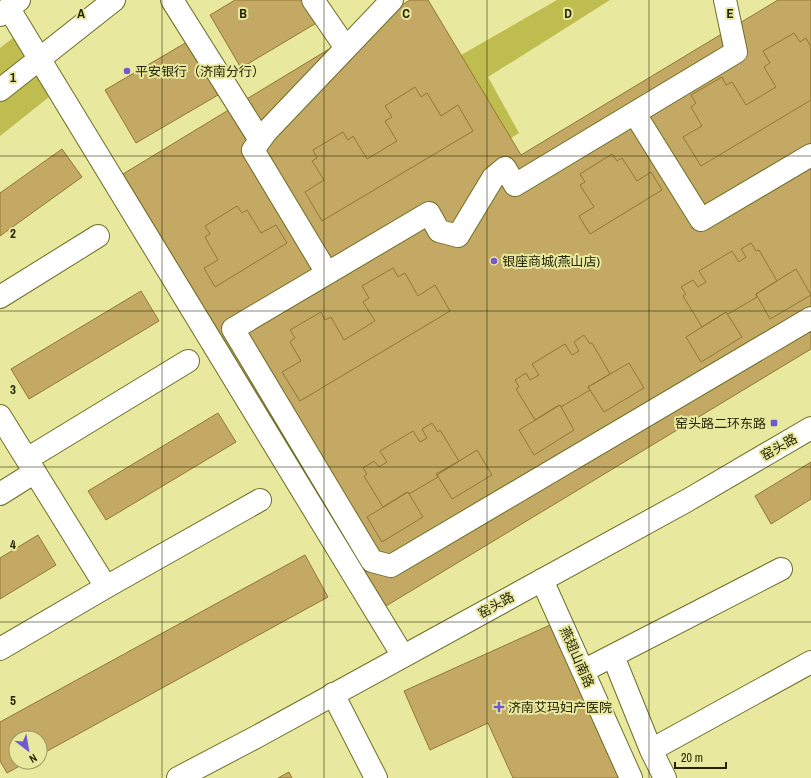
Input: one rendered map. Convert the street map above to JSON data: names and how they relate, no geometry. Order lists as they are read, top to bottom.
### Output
{
  "streets": {
    "street": ["窑头路", "燕翅山南路"]
  },
  "crossings": [
    ["窑头路", "燕翅山南路"]
  ],
  "places": {
    "other": ["平安银行（济南分行）", "银座商城(燕山店)"],
    "transit": ["窑头路二环东路"],
    "health": ["济南艾玛妇产医院"]
  },
  "scale_bar": "20 m",
  "north": "bottom right",
  "grid": {
    "columns": [
      "A",
      "B",
      "C",
      "D",
      "E"
    ],
    "rows": [
      "1",
      "2",
      "3",
      "4",
      "5"
    ]
  }
}
